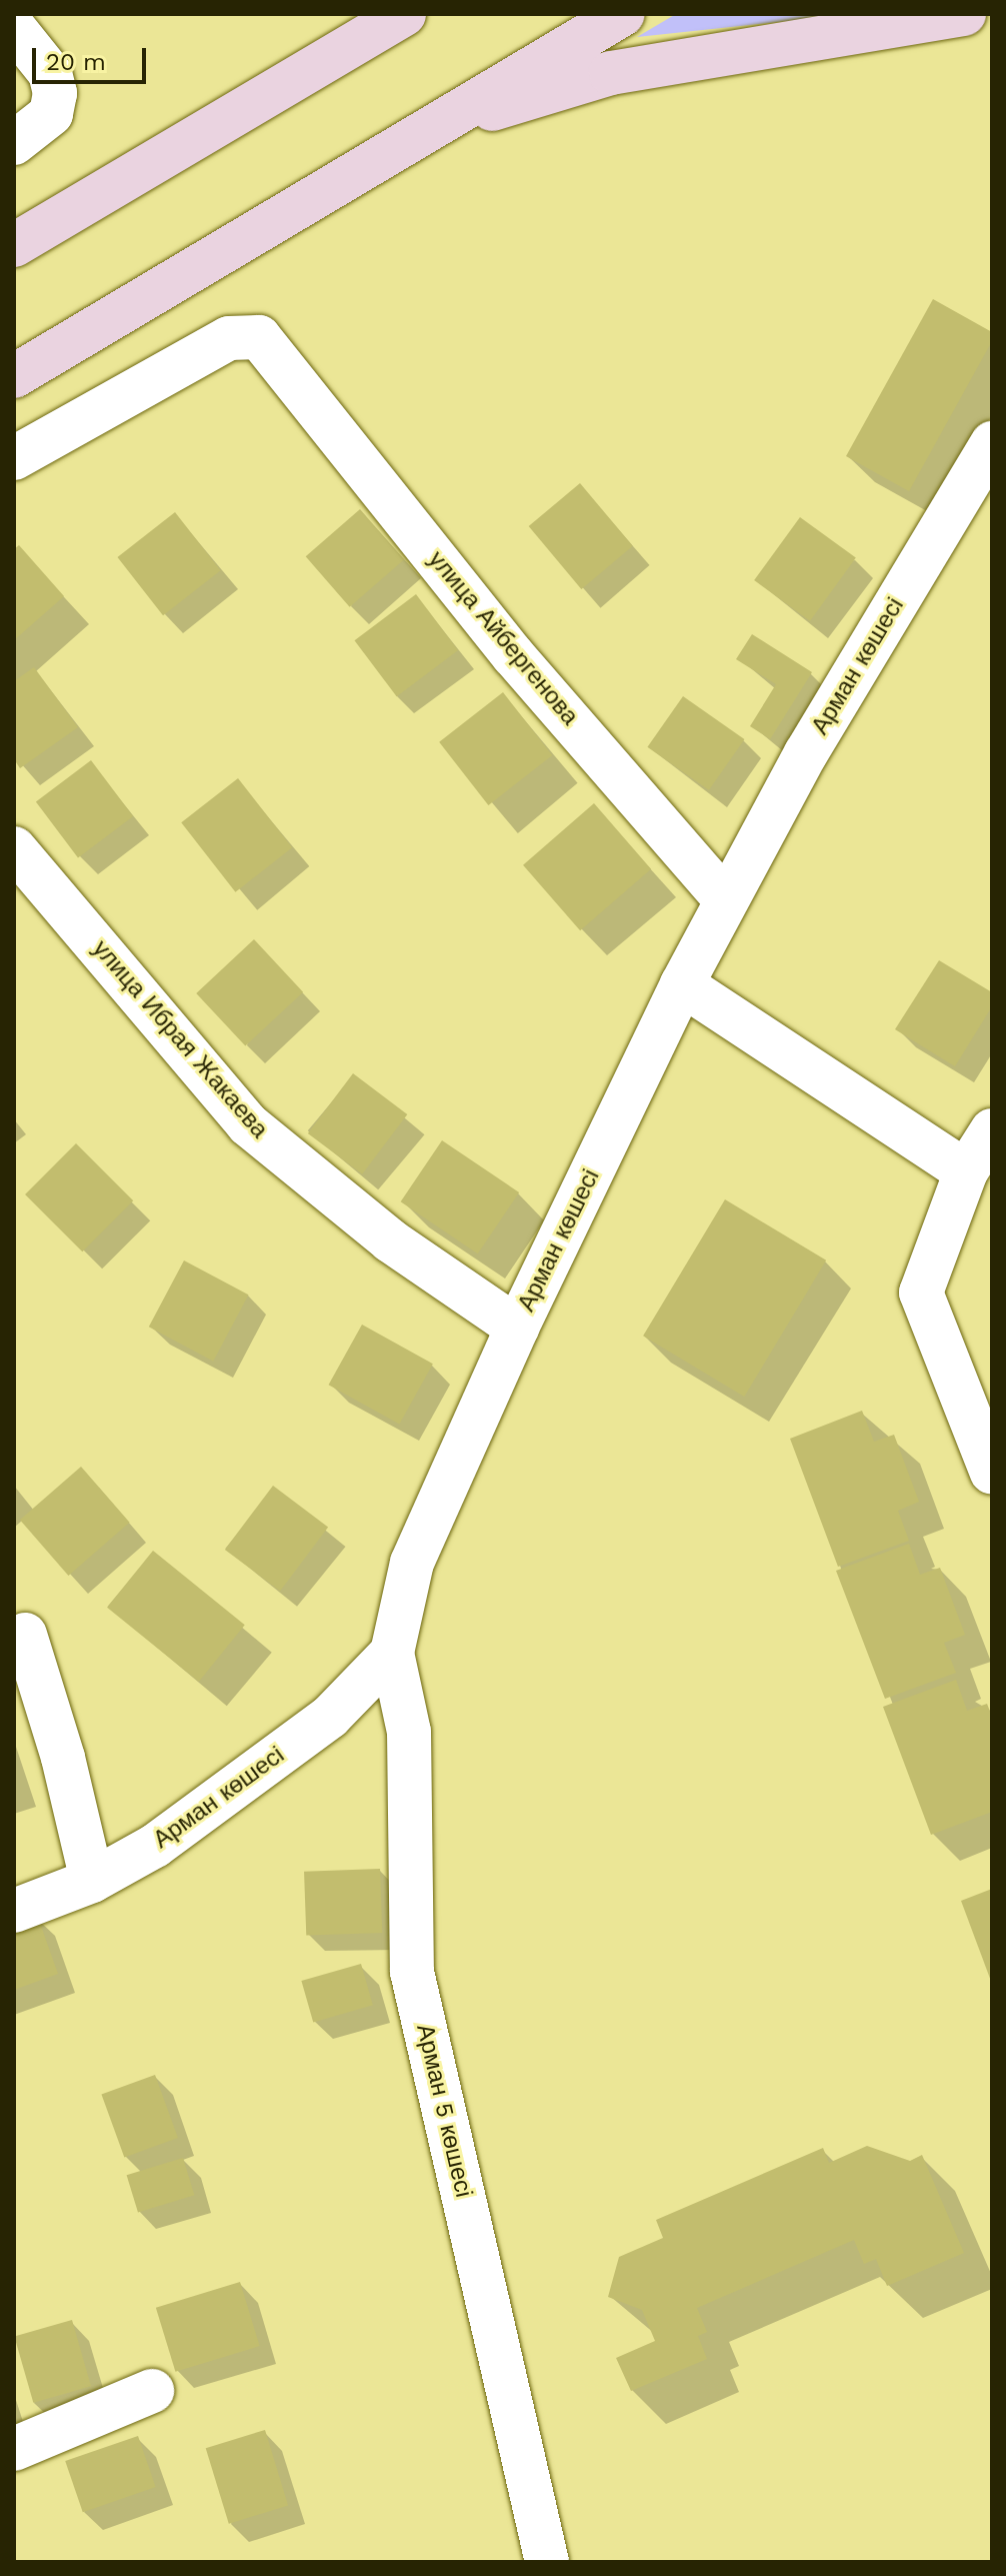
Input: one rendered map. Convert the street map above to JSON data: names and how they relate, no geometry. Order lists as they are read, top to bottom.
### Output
{
  "streets": {
    "street": [
      "улица Айбергенова",
      "Арман көшесі",
      "улица Ибрая Жакаева",
      "Арман 5 көшесі"
    ]
  },
  "crossings": [
    ["улица Айбергенова", "Арман көшесі"],
    ["Арман көшесі", "улица Ибрая Жакаева"],
    ["Арман көшесі", "Арман 5 көшесі"]
  ],
  "scale_bar": "20 m"
}
